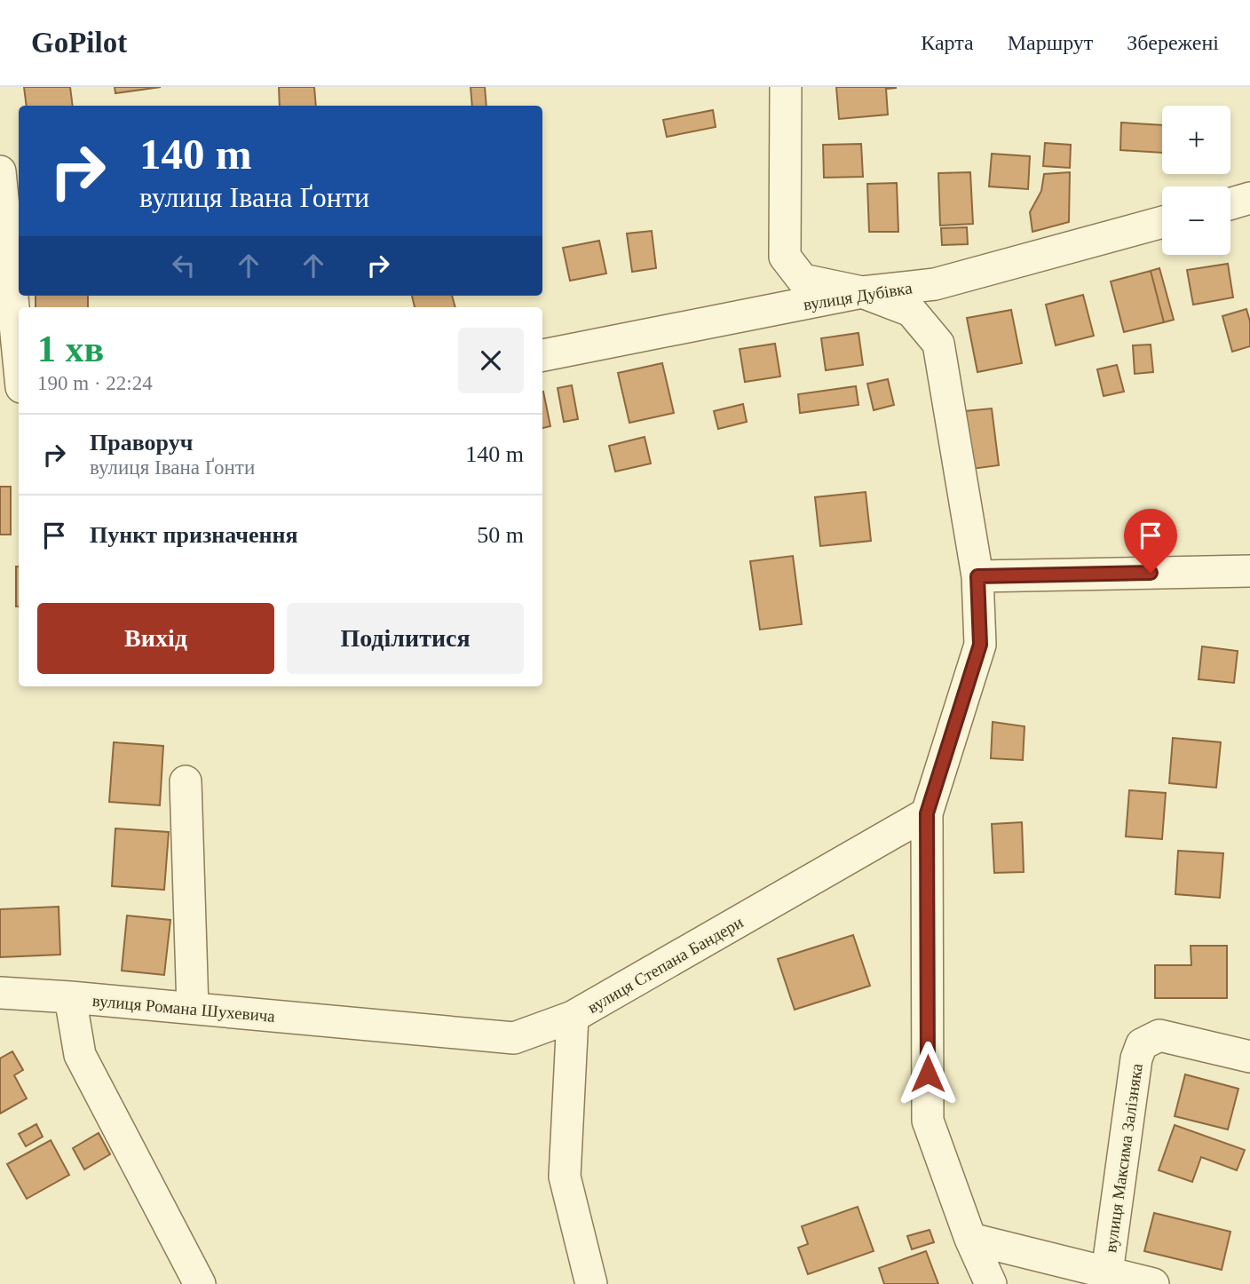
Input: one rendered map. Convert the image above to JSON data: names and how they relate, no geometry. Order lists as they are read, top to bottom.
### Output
{
  "streets": {
    "street": [
      "вулиця Дубівка",
      "вулиця Степана Бандери",
      "вулиця Романа Шухевича",
      "вулиця Максима Залізняка"
    ]
  },
  "crossings": [
    ["вулиця Степана Бандери", "вулиця Романа Шухевича"]
  ],
  "page": {
    "header": "GoPilot",
    "nav": ["Карта", "Маршрут", "Збережені"],
    "map_buttons": ["+", "−"],
    "turn": ["140 m", "вулиця Івана Ґонти"],
    "heading": ["1 хв", "190 m · 22:24"],
    "list": [
      {
        "name": "Праворуч",
        "note": "вулиця Івана Ґонти",
        "value": "140 m"
      },
      {
        "name": "Пункт призначення",
        "value": "50 m"
      }
    ],
    "buttons": ["Вихід", "Поділитися"]
  }
}
